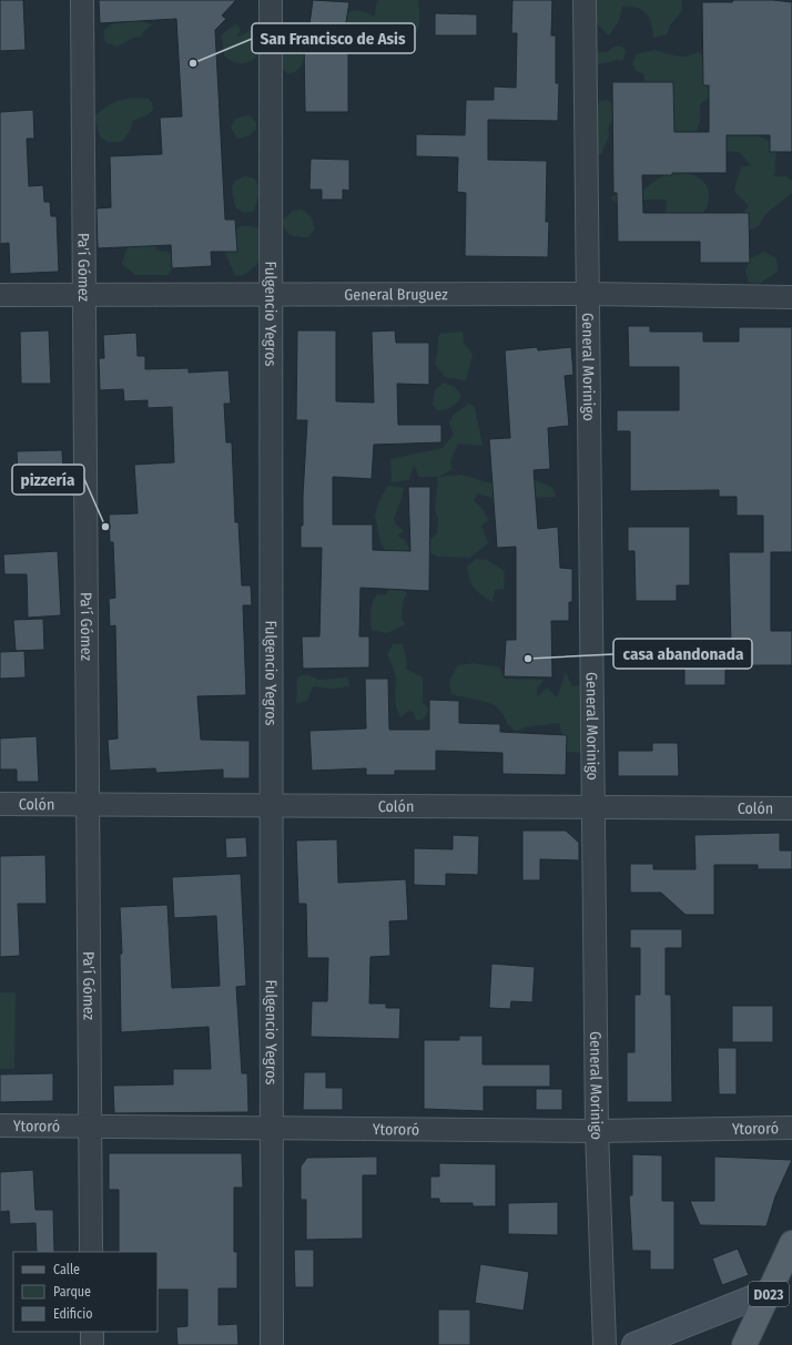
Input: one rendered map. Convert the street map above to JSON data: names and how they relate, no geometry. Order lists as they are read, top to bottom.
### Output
{
  "streets": {
    "main road": ["D023"],
    "street": [
      "Pa'í Gómez",
      "General Bruguez",
      "Fulgencio Yegros",
      "General Morinigo",
      "Colón",
      "Ytororó"
    ]
  },
  "crossings": [
    ["Pa'í Gómez", "General Bruguez"],
    ["Pa'í Gómez", "Colón"],
    ["Pa'í Gómez", "Ytororó"],
    ["General Bruguez", "Fulgencio Yegros"],
    ["General Bruguez", "General Morinigo"],
    ["Fulgencio Yegros", "Colón"],
    ["Fulgencio Yegros", "Ytororó"],
    ["General Morinigo", "Colón"],
    ["General Morinigo", "Ytororó"]
  ],
  "places": ["San Francisco de Asis", "pizzería", "casa abandonada"],
  "legend": ["Calle", "Parque", "Edificio"]
}
